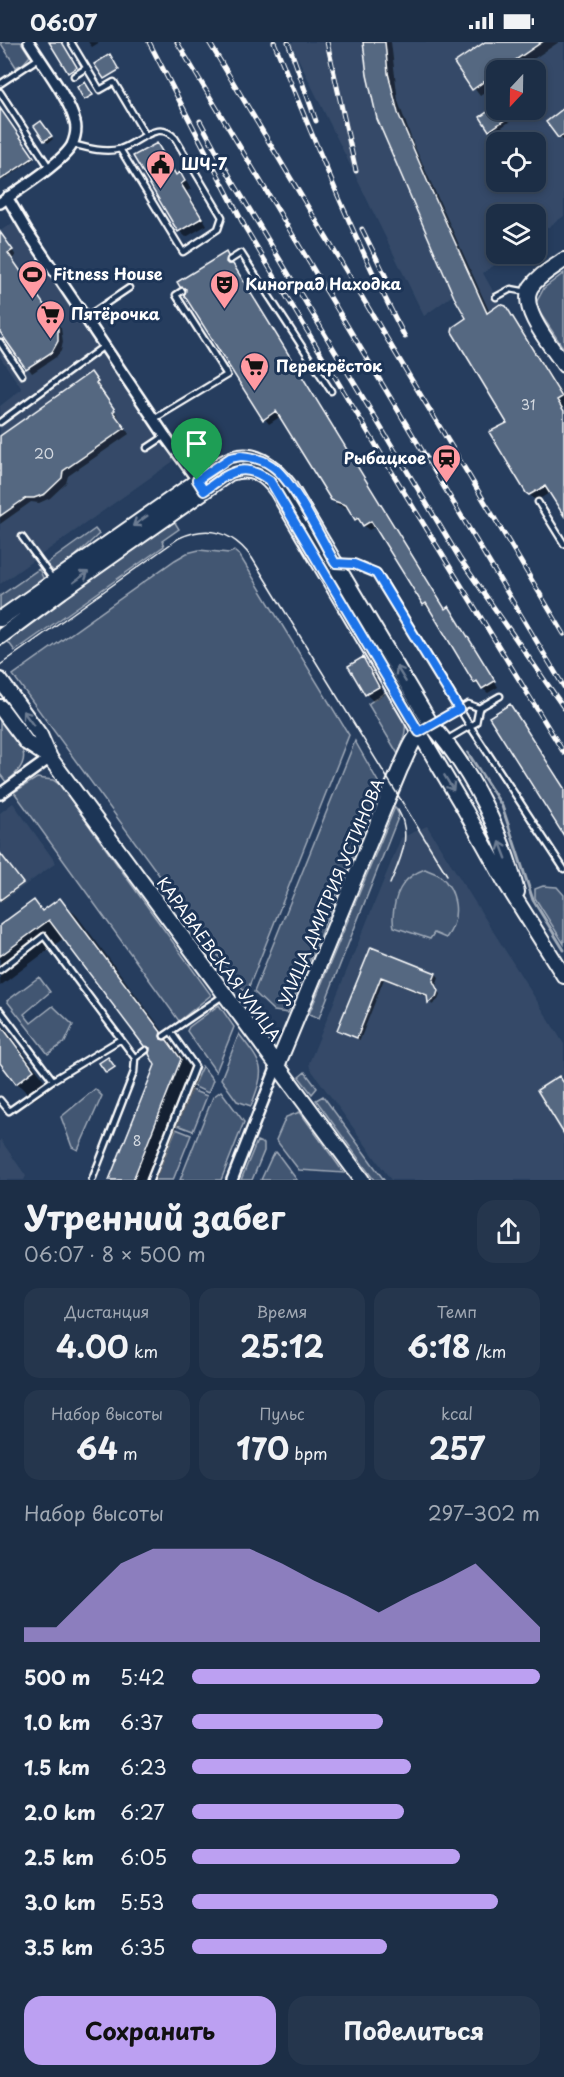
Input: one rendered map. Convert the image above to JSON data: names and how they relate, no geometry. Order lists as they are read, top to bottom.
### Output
{
  "streets": {
    "street": ["УЛИЦА ДМИТРИЯ УСТИНОВА", "КАРАВАЕВСКАЯ УЛИЦА"]
  },
  "crossings": [
    ["УЛИЦА ДМИТРИЯ УСТИНОВА", "КАРАВАЕВСКАЯ УЛИЦА"]
  ],
  "places": {
    "public building": ["ШЧ-7"],
    "sports": ["Fitness House"],
    "theatre": ["Киноград Находка"],
    "supermarket": ["Пятёрочка", "Перекрёсток"],
    "station": ["Рыбацкое"]
  },
  "house_numbers": ["31", "20", "8"],
  "north": "bottom",
  "page": {
    "status": "06:07",
    "heading": ["Утренний забег", "06:07 · 8 × 500 m"],
    "stats": [
      ["Дистанция", "4.00 km"],
      ["Время", "25:12"],
      ["Темп", "6:18 /km"],
      ["Набор высоты", "64 m"],
      ["Пульс", "170 bpm"],
      ["kcal", "257"]
    ],
    "chart": ["Набор высоты", "297–302 m"],
    "list": [
      {
        "name": "500 m",
        "note": "5:42"
      },
      {
        "name": "1.0 km",
        "note": "6:37"
      },
      {
        "name": "1.5 km",
        "note": "6:23"
      },
      {
        "name": "2.0 km",
        "note": "6:27"
      },
      {
        "name": "2.5 km",
        "note": "6:05"
      },
      {
        "name": "3.0 km",
        "note": "5:53"
      },
      {
        "name": "3.5 km",
        "note": "6:35"
      }
    ],
    "buttons": ["Сохранить", "Поделиться"]
  }
}
